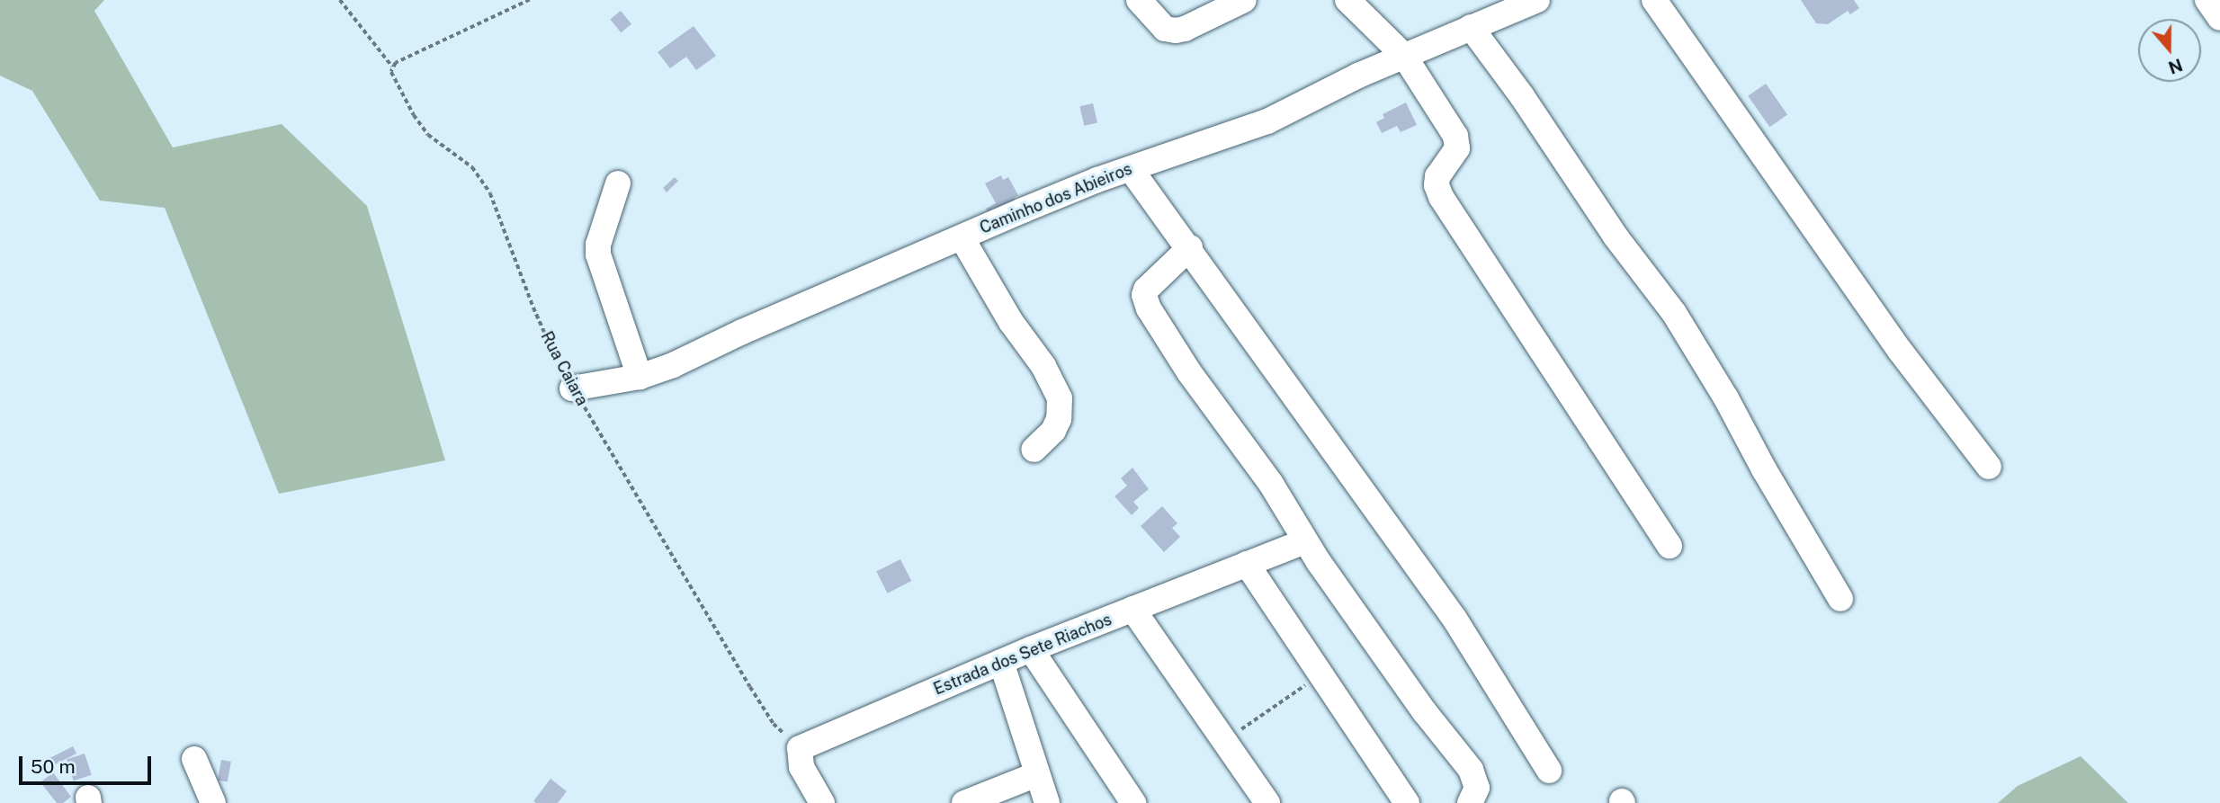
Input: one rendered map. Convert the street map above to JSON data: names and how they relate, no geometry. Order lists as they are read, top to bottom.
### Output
{
  "streets": {
    "street": ["Caminho dos Abieiros", "Estrada dos Sete Riachos"],
    "path": ["Rua Caiara"]
  },
  "crossings": [
    ["Caminho dos Abieiros", "Rua Caiara"],
    ["Rua Caiara", "Estrada dos Sete Riachos"]
  ],
  "scale_bar": "50 m",
  "north": "bottom"
}
